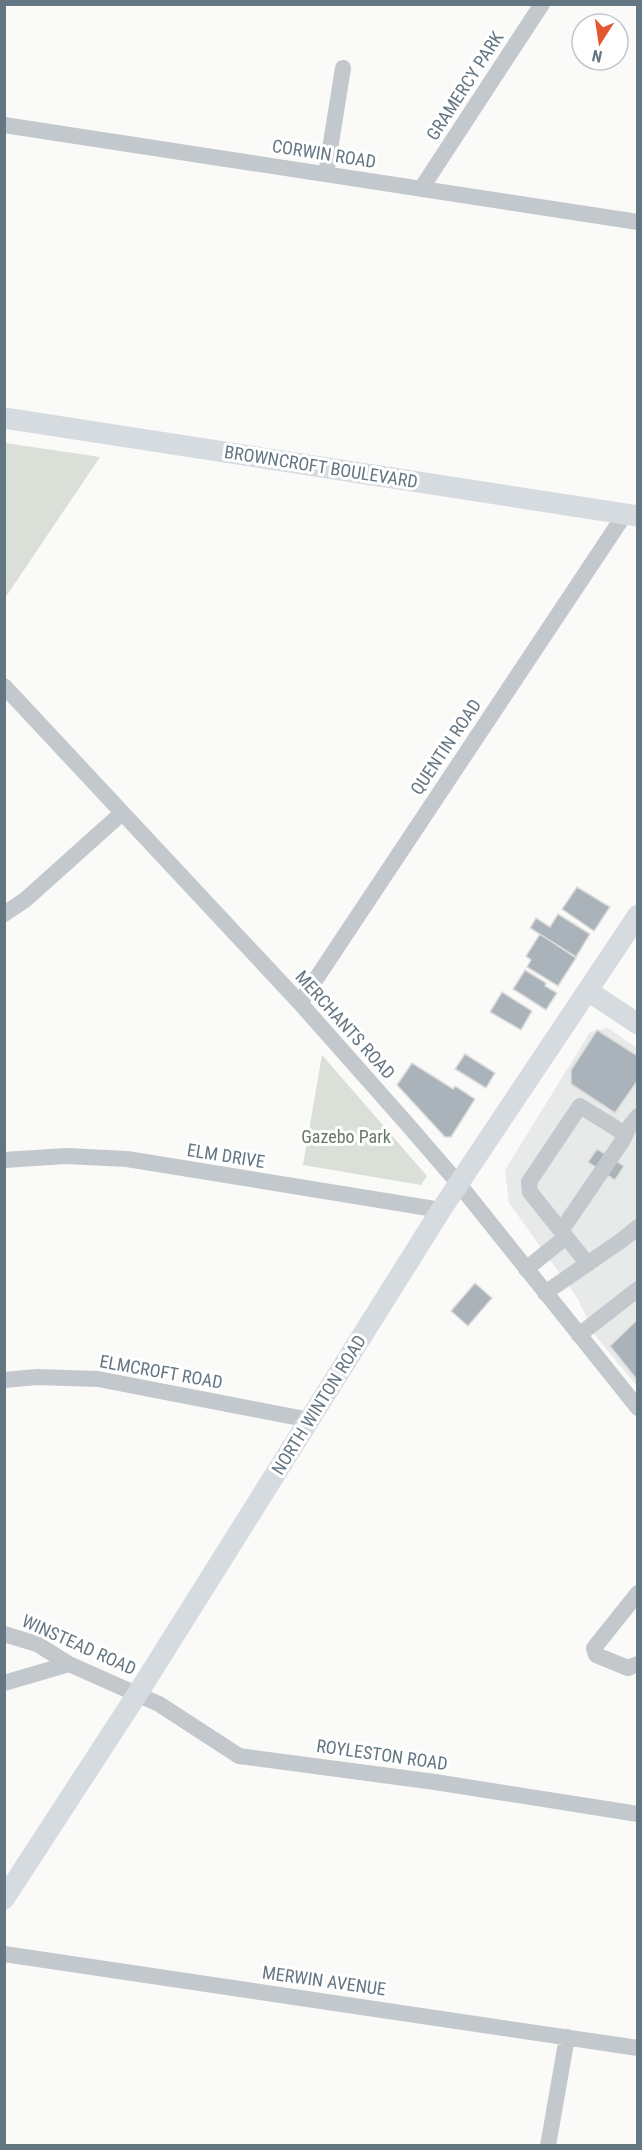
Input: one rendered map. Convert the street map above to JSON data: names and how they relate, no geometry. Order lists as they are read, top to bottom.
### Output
{
  "streets": {
    "main road": ["BROWNCROFT BOULEVARD", "NORTH WINTON ROAD"],
    "street": [
      "GRAMERCY PARK",
      "CORWIN ROAD",
      "QUENTIN ROAD",
      "MERCHANTS ROAD",
      "ELM DRIVE",
      "ELMCROFT ROAD",
      "WINSTEAD ROAD",
      "ROYLESTON ROAD",
      "MERWIN AVENUE"
    ]
  },
  "crossings": [
    ["GRAMERCY PARK", "CORWIN ROAD"],
    ["BROWNCROFT BOULEVARD", "QUENTIN ROAD"],
    ["QUENTIN ROAD", "MERCHANTS ROAD"],
    ["MERCHANTS ROAD", "NORTH WINTON ROAD"],
    ["ELM DRIVE", "NORTH WINTON ROAD"],
    ["ELMCROFT ROAD", "NORTH WINTON ROAD"],
    ["NORTH WINTON ROAD", "WINSTEAD ROAD"],
    ["NORTH WINTON ROAD", "ROYLESTON ROAD"],
    ["WINSTEAD ROAD", "ROYLESTON ROAD"]
  ],
  "parks": ["Gazebo Park"],
  "north": "bottom"
}
